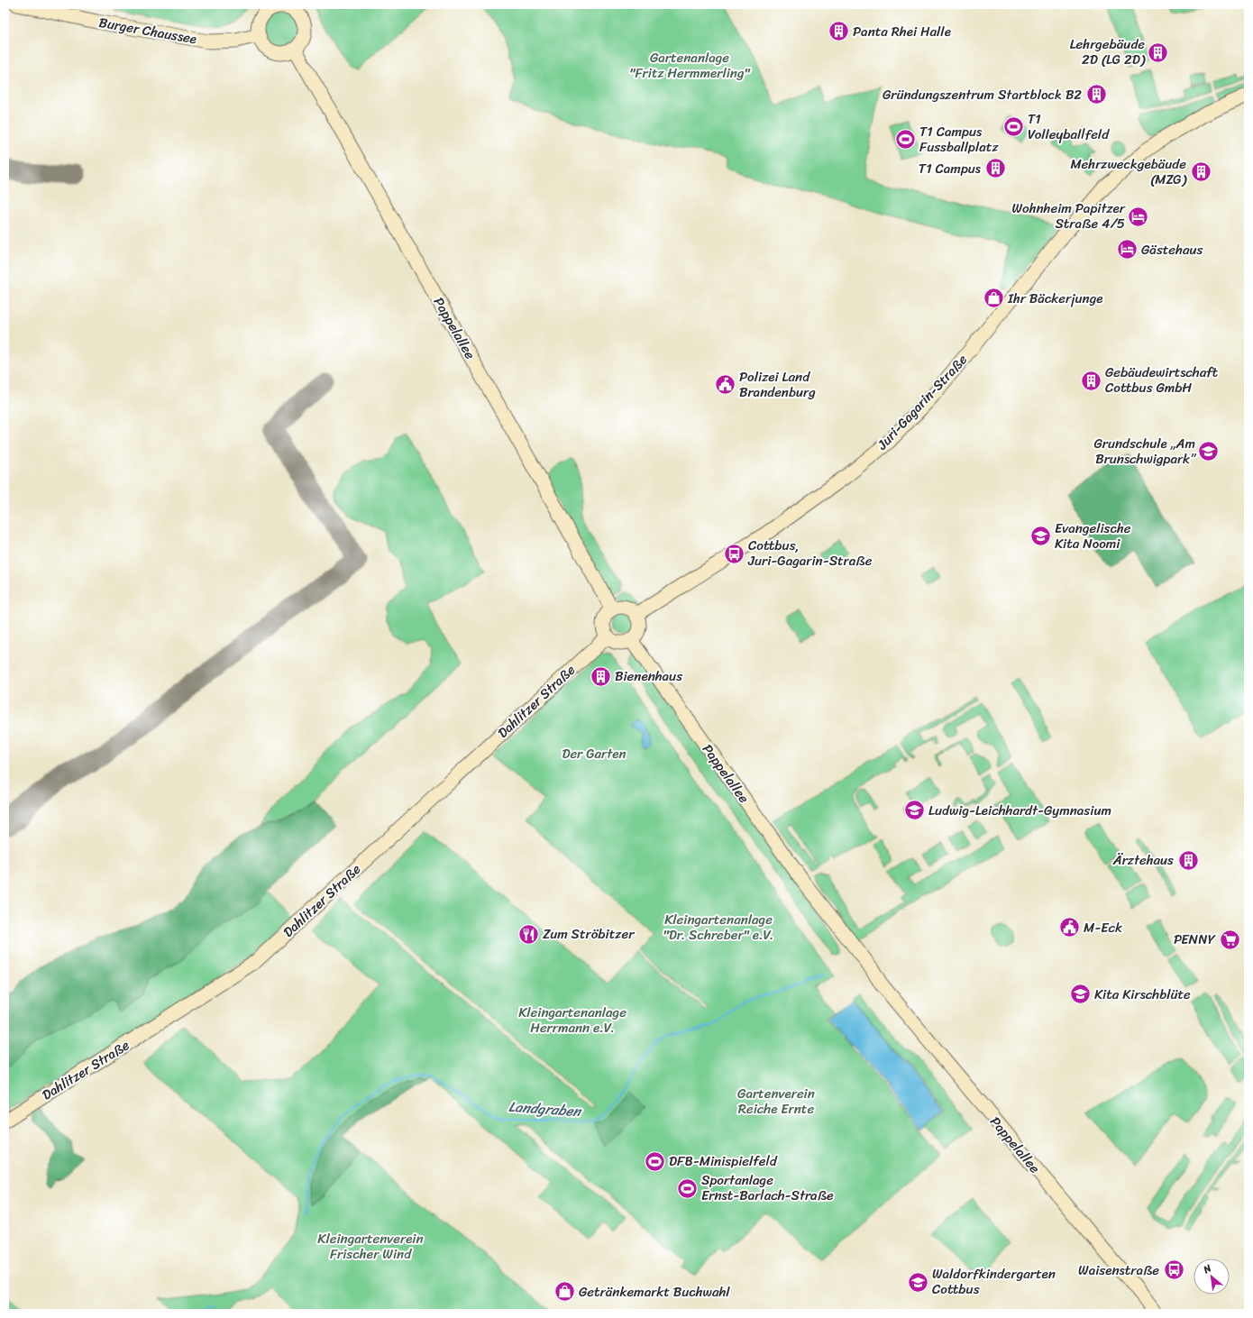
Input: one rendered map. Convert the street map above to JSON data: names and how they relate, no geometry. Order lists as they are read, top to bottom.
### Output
{
  "streets": {
    "main road": [
      "Burger Chaussee",
      "Pappelallee",
      "Juri-Gagarin-Straße",
      "Dahlitzer Straße"
    ]
  },
  "crossings": [
    ["Burger Chaussee", "Pappelallee"],
    ["Pappelallee", "Juri-Gagarin-Straße"],
    ["Pappelallee", "Dahlitzer Straße"],
    ["Juri-Gagarin-Straße", "Dahlitzer Straße"]
  ],
  "water": ["Landgraben"],
  "parks": [
    "Gartenanlage \"Fritz Hermmerling\"",
    "Der Garten",
    "Kleingartenanlage \"Dr. Schreber\" e.V.",
    "Kleingartenanlage Herrmann e.V.",
    "Gartenverein Reiche Ernte",
    "Kleingartenverein Frischer Wind"
  ],
  "places": {
    "building": [
      "Panta Rhei Halle",
      "Lehrgebäude 2D (LG 2D)",
      "Gründungszentrum Startblock B2",
      "T1 Campus",
      "Mehrzweckgebäude (MZG)",
      "Gebäudewirtschaft Cottbus GmbH",
      "Bienenhaus",
      "Ärztehaus"
    ],
    "sports": [
      "T1 Volleyballfeld",
      "T1 Campus Fussballplatz",
      "DFB-Minispielfeld",
      "Sportanlage Ernst-Barlach-Straße"
    ],
    "hotel": ["Wohnheim Papitzer Straße 4/5", "Gästehaus"],
    "shop": ["Ihr Bäckerjunge", "Getränkemarkt Buchwahl"],
    "public building": ["Polizei Land Brandenburg", "M-Eck"],
    "school or university": [
      "Grundschule „Am Brunschwigpark”",
      "Evangelische Kita Noomi",
      "Ludwig-Leichhardt-Gymnasium",
      "Kita Kirschblüte",
      "Waldorfkindergarten Cottbus"
    ],
    "bus stop": ["Cottbus, Juri-Gagarin-Straße", "Waisenstraße"],
    "restaurant": ["Zum Ströbitzer"],
    "supermarket": ["PENNY"]
  },
  "north": "top left"
}
